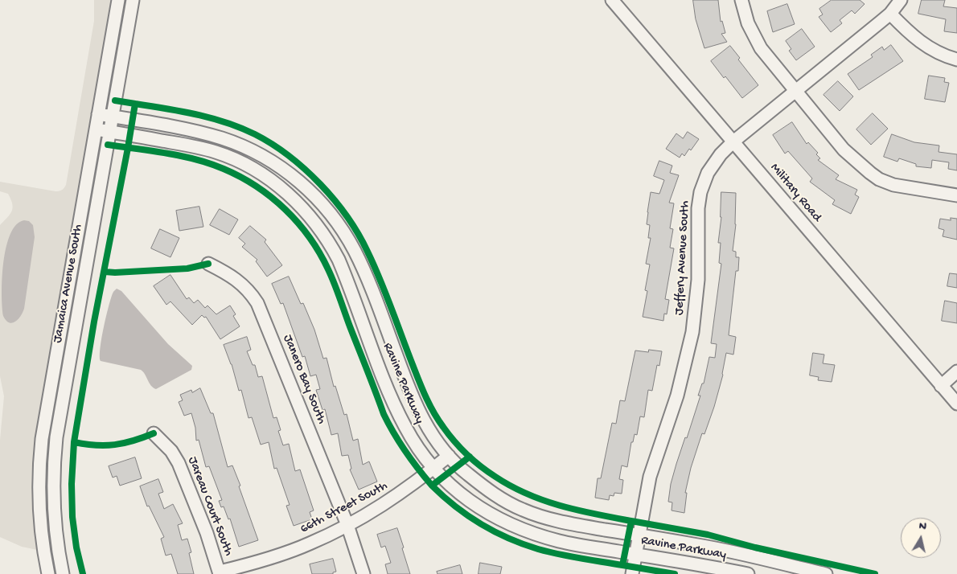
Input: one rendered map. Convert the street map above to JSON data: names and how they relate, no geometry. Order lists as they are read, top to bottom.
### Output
{
  "streets": {
    "street": [
      "Military Road",
      "Jeffery Avenue South",
      "Jamaica Avenue South",
      "Janero Bay South",
      "Ravine Parkway",
      "Jareau Court South",
      "66th Street South"
    ]
  },
  "crossings": [
    ["Military Road", "Jeffery Avenue South"],
    ["Jeffery Avenue South", "Ravine Parkway"],
    ["Jamaica Avenue South", "Ravine Parkway"],
    ["Janero Bay South", "66th Street South"],
    ["Ravine Parkway", "66th Street South"],
    ["Jareau Court South", "66th Street South"]
  ],
  "north": "top"
}
